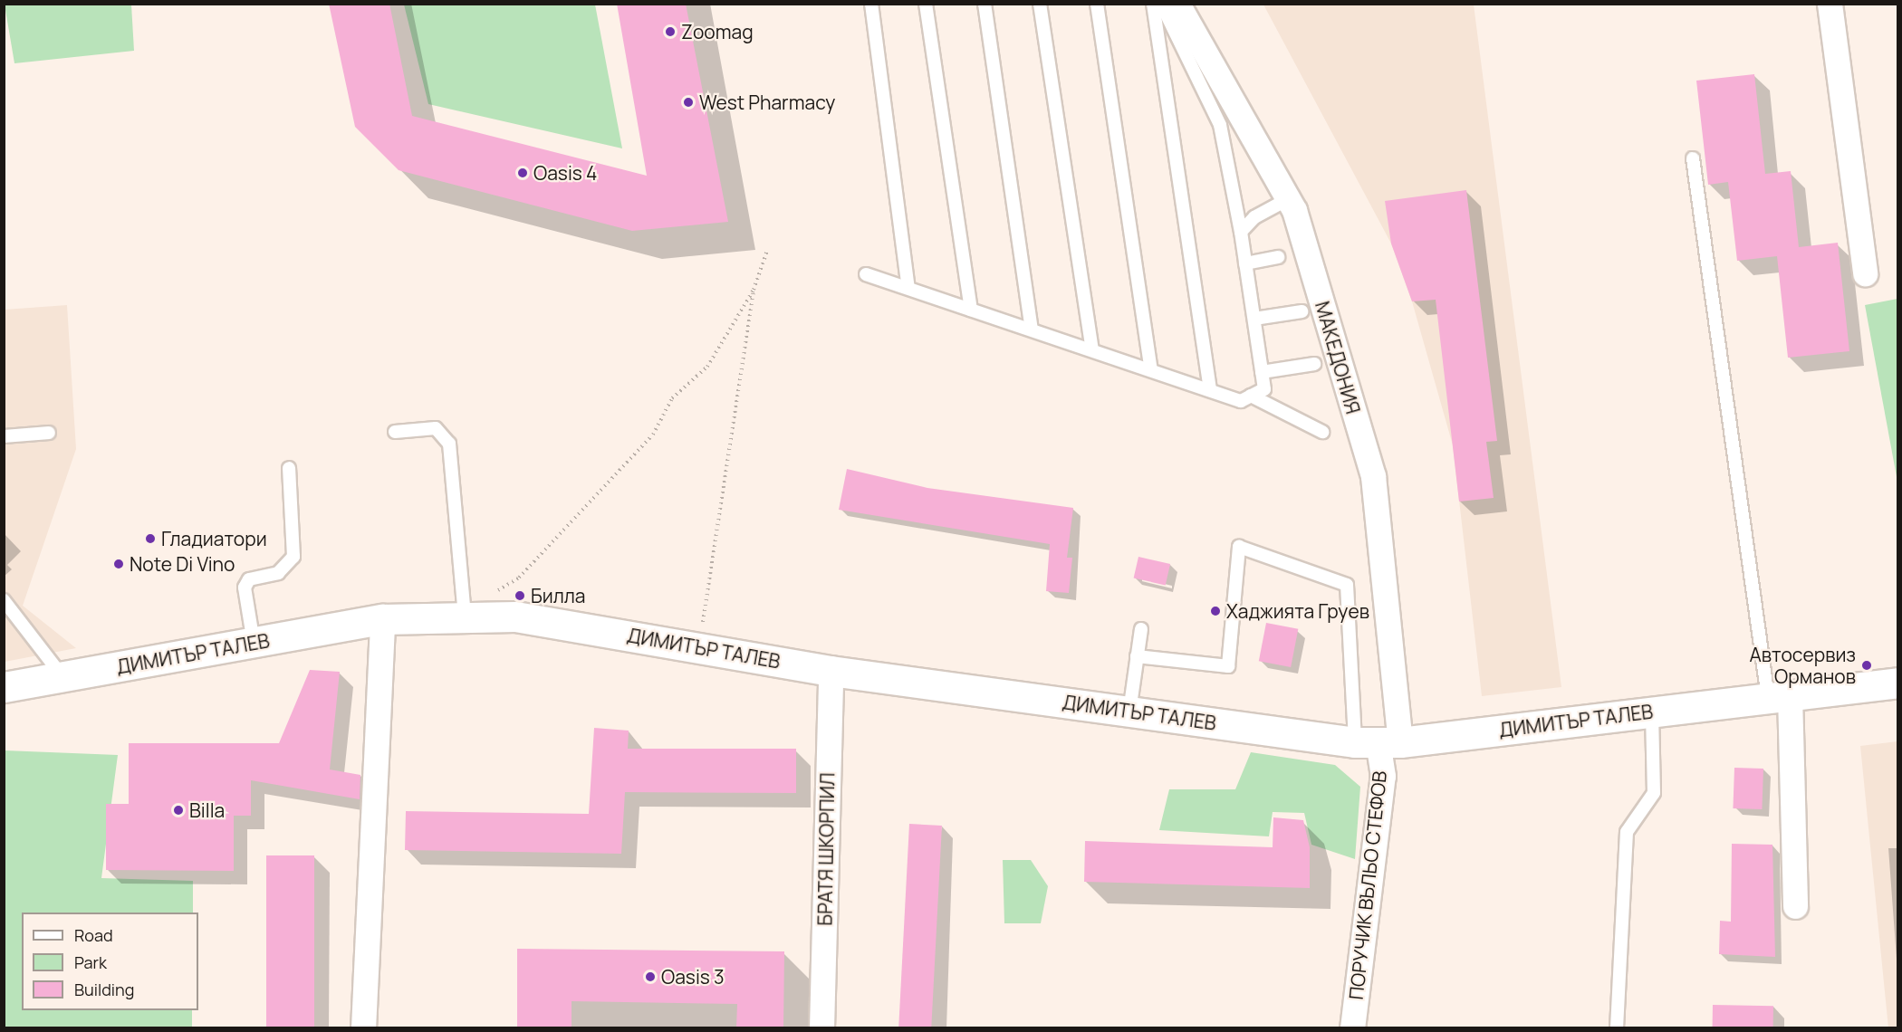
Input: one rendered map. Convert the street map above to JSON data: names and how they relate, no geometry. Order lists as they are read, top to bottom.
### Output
{
  "streets": {
    "street": [
      "МАКЕДОНИЯ",
      "ДИМИТЪР ТАЛЕВ",
      "БРАТЯ ШКОРПИЛ",
      "ПОРУЧИК ВЪЛЬО СТЕФОВ"
    ]
  },
  "crossings": [
    ["МАКЕДОНИЯ", "ДИМИТЪР ТАЛЕВ"],
    ["МАКЕДОНИЯ", "ПОРУЧИК ВЪЛЬО СТЕФОВ"],
    ["ДИМИТЪР ТАЛЕВ", "БРАТЯ ШКОРПИЛ"],
    ["ДИМИТЪР ТАЛЕВ", "ПОРУЧИК ВЪЛЬО СТЕФОВ"]
  ],
  "places": [
    "Zoomag",
    "West Pharmacy",
    "Oasis 4",
    "Гладиатори",
    "Note Di Vino",
    "Билла",
    "Хаджията Груев",
    "Автосервиз Орманов",
    "Billa",
    "Oasis 3"
  ],
  "legend": ["Road", "Park", "Building"]
}
